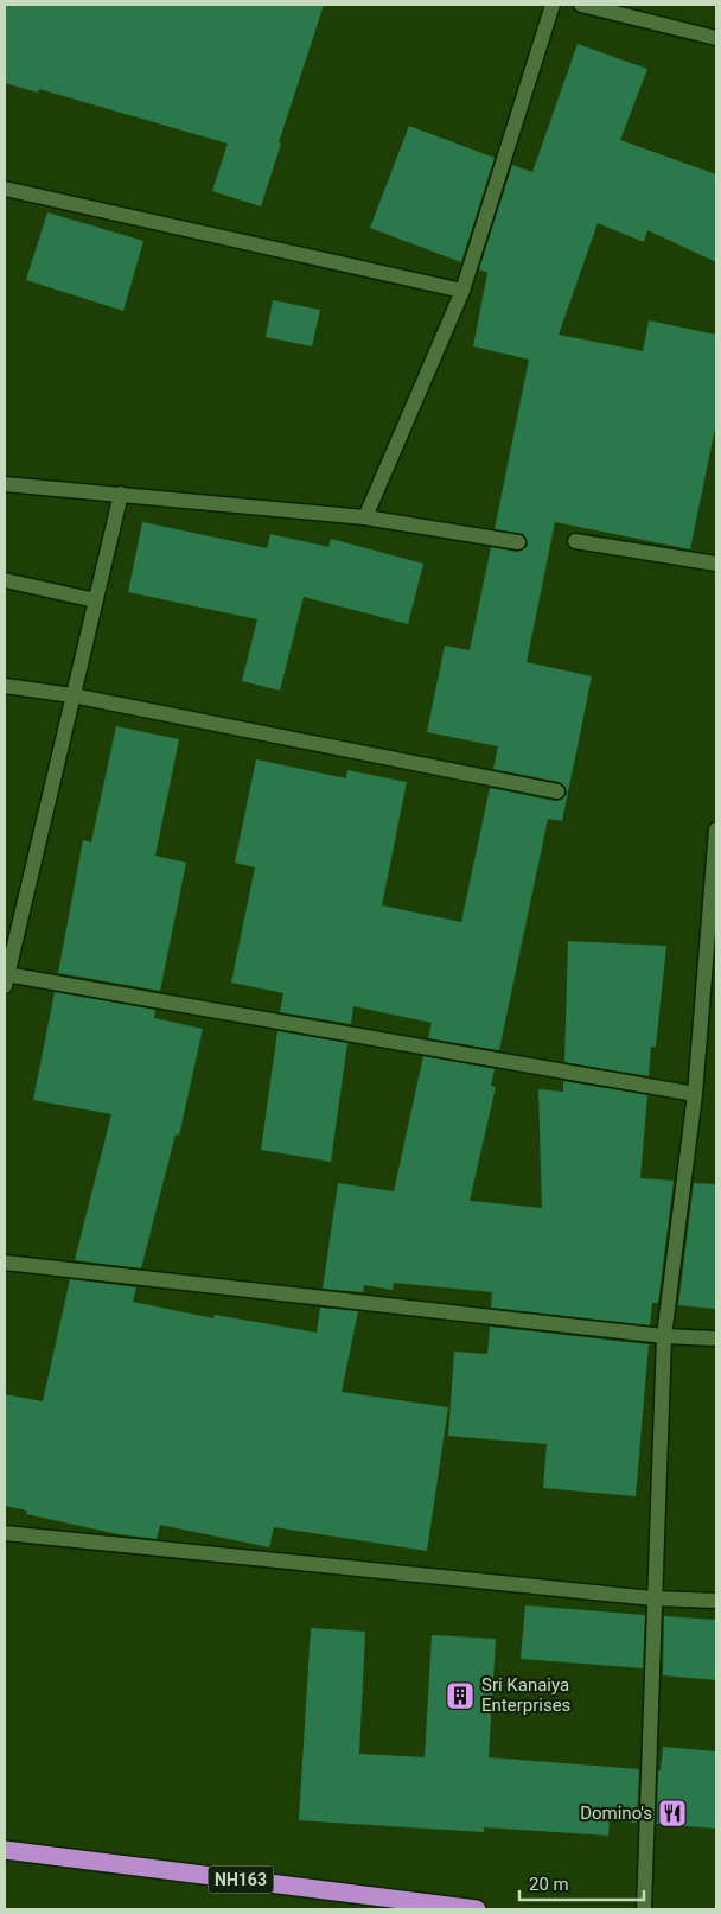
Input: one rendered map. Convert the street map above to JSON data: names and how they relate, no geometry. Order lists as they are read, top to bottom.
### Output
{
  "streets": {
    "highway": ["NH163"]
  },
  "places": {
    "building": ["Sri Kanaiya Enterprises"],
    "restaurant": ["Domino's"]
  },
  "scale_bar": "20 m"
}
